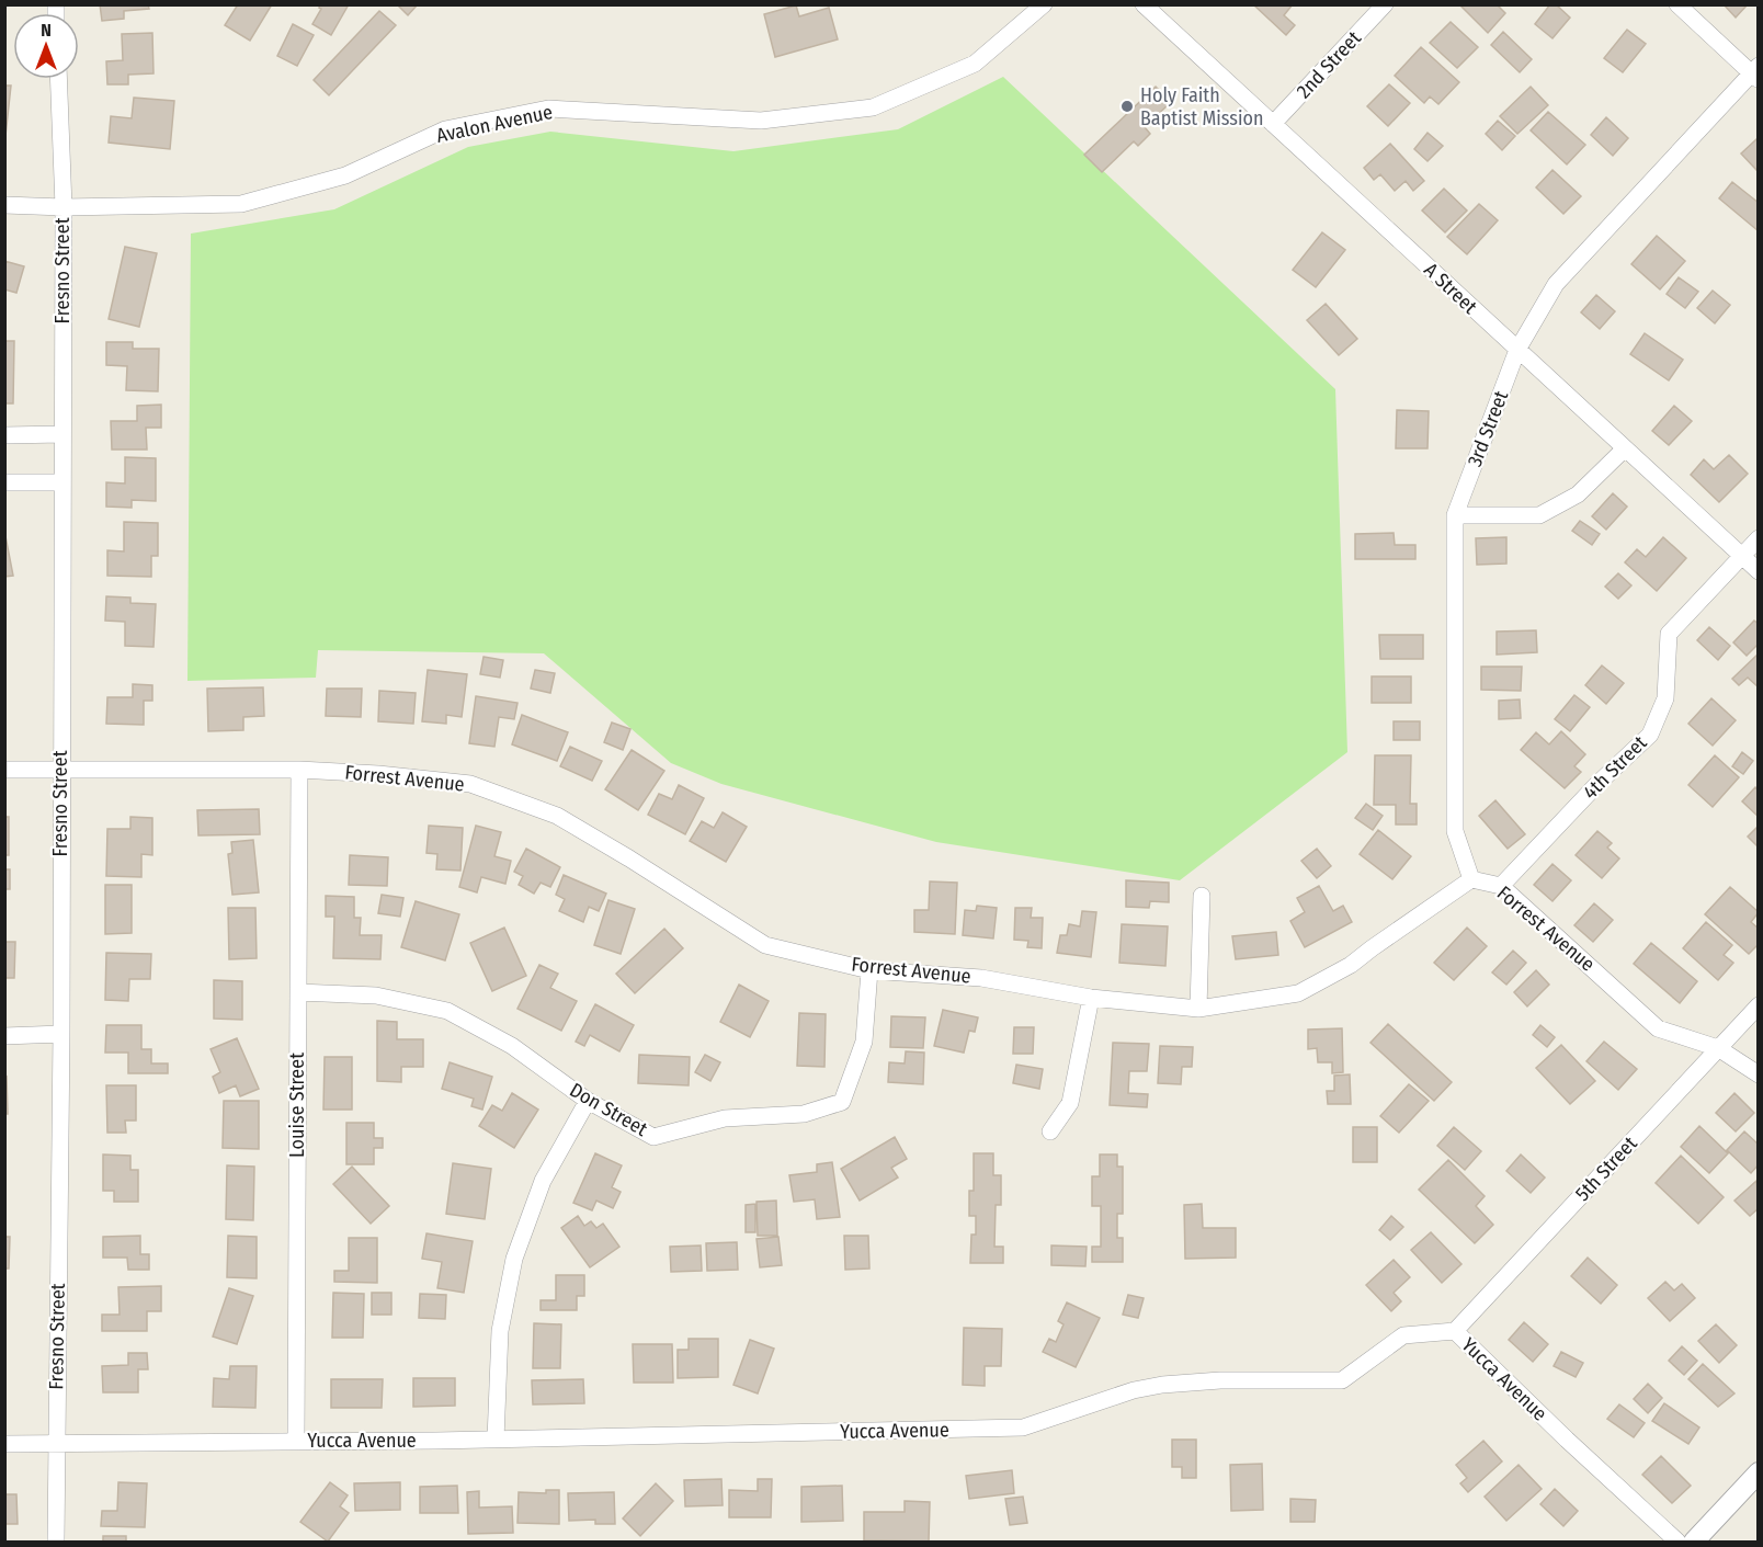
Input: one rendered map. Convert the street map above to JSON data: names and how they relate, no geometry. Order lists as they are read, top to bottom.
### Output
{
  "streets": {
    "street": [
      "2nd Street",
      "Avalon Avenue",
      "Fresno Street",
      "A Street",
      "3rd Street",
      "4th Street",
      "Forrest Avenue",
      "Louise Street",
      "Don Street",
      "5th Street",
      "Yucca Avenue"
    ]
  },
  "crossings": [
    ["2nd Street", "A Street"],
    ["Avalon Avenue", "Fresno Street"],
    ["Fresno Street", "Forrest Avenue"],
    ["Fresno Street", "Yucca Avenue"],
    ["A Street", "3rd Street"],
    ["A Street", "4th Street"],
    ["3rd Street", "Forrest Avenue"],
    ["4th Street", "Forrest Avenue"],
    ["Forrest Avenue", "Louise Street"],
    ["Forrest Avenue", "Don Street"],
    ["Forrest Avenue", "5th Street"],
    ["Louise Street", "Don Street"],
    ["Louise Street", "Yucca Avenue"],
    ["5th Street", "Yucca Avenue"]
  ],
  "places": ["Holy Faith Baptist Mission"],
  "north": "top"
}
